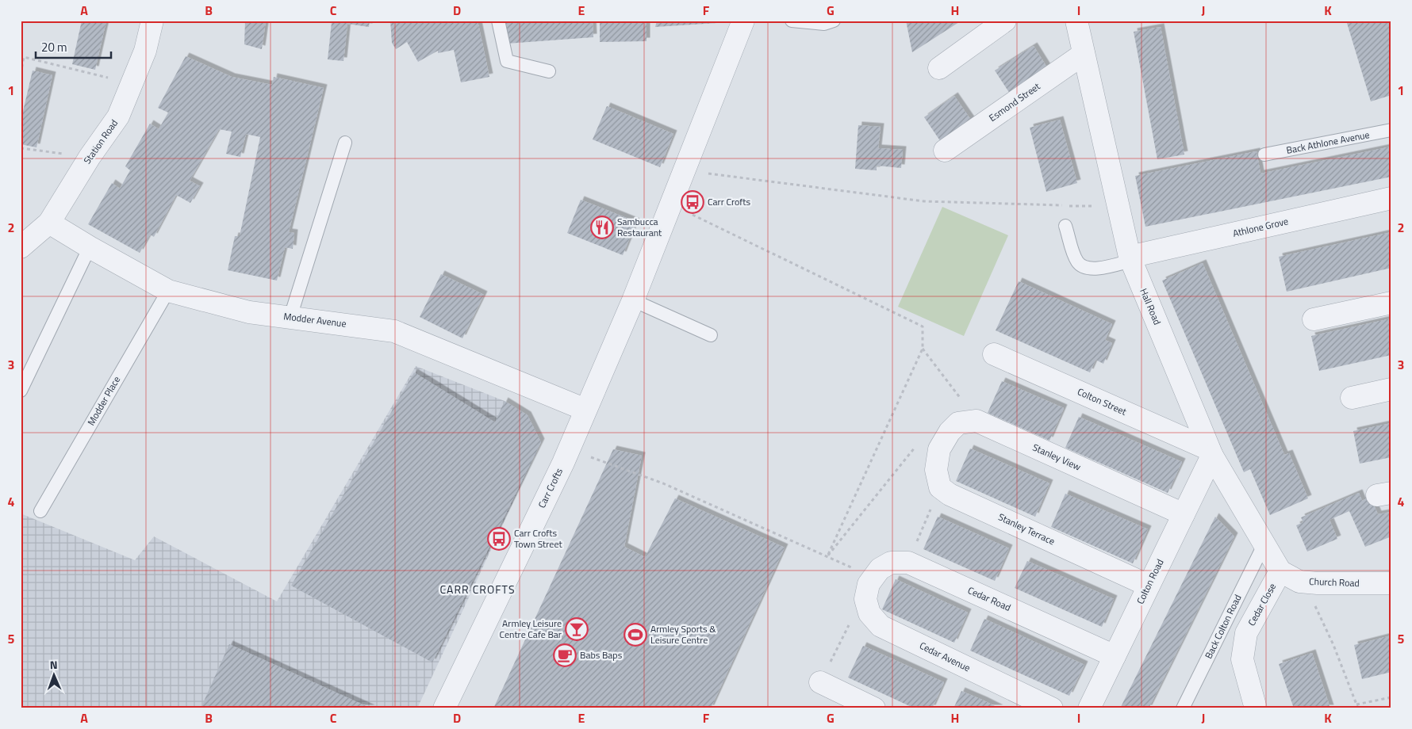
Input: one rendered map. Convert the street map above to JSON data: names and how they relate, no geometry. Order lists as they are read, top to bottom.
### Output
{
  "streets": {
    "street": [
      "Esmond Street",
      "Station Road",
      "Athlone Grove",
      "Hall Road",
      "Modder Avenue",
      "Colton Street",
      "Stanley View",
      "Carr Crofts",
      "Stanley Terrace",
      "Colton Road",
      "Church Road",
      "Cedar Road",
      "Cedar Close",
      "Cedar Avenue"
    ],
    "lane": ["Back Athlone Avenue", "Modder Place", "Back Colton Road"]
  },
  "crossings": [
    ["Esmond Street", "Hall Road"],
    ["Station Road", "Modder Avenue"],
    ["Athlone Grove", "Hall Road"],
    ["Hall Road", "Colton Street"],
    ["Hall Road", "Colton Road"],
    ["Hall Road", "Church Road"],
    ["Hall Road", "Cedar Close"],
    ["Hall Road", "Back Colton Road"],
    ["Modder Avenue", "Modder Place"],
    ["Modder Avenue", "Carr Crofts"],
    ["Colton Street", "Colton Road"],
    ["Stanley View", "Colton Road"],
    ["Stanley Terrace", "Colton Road"],
    ["Colton Road", "Cedar Road"],
    ["Church Road", "Cedar Close"],
    ["Cedar Road", "Cedar Avenue"]
  ],
  "districts": ["CARR CROFTS"],
  "places": {
    "bus stop": ["Carr Crofts", "Carr Crofts Town Street"],
    "restaurant": ["Sambucca Restaurant"],
    "bar": ["Armley Leisure Centre Cafe Bar"],
    "sports": ["Armley Sports & Leisure Centre"],
    "cafe": ["Babs Baps"]
  },
  "scale_bar": "20 m",
  "north": "top",
  "grid": {
    "columns": [
      "A",
      "B",
      "C",
      "D",
      "E",
      "F",
      "G",
      "H",
      "I",
      "J",
      "K"
    ],
    "rows": [
      "1",
      "2",
      "3",
      "4",
      "5"
    ]
  }
}
